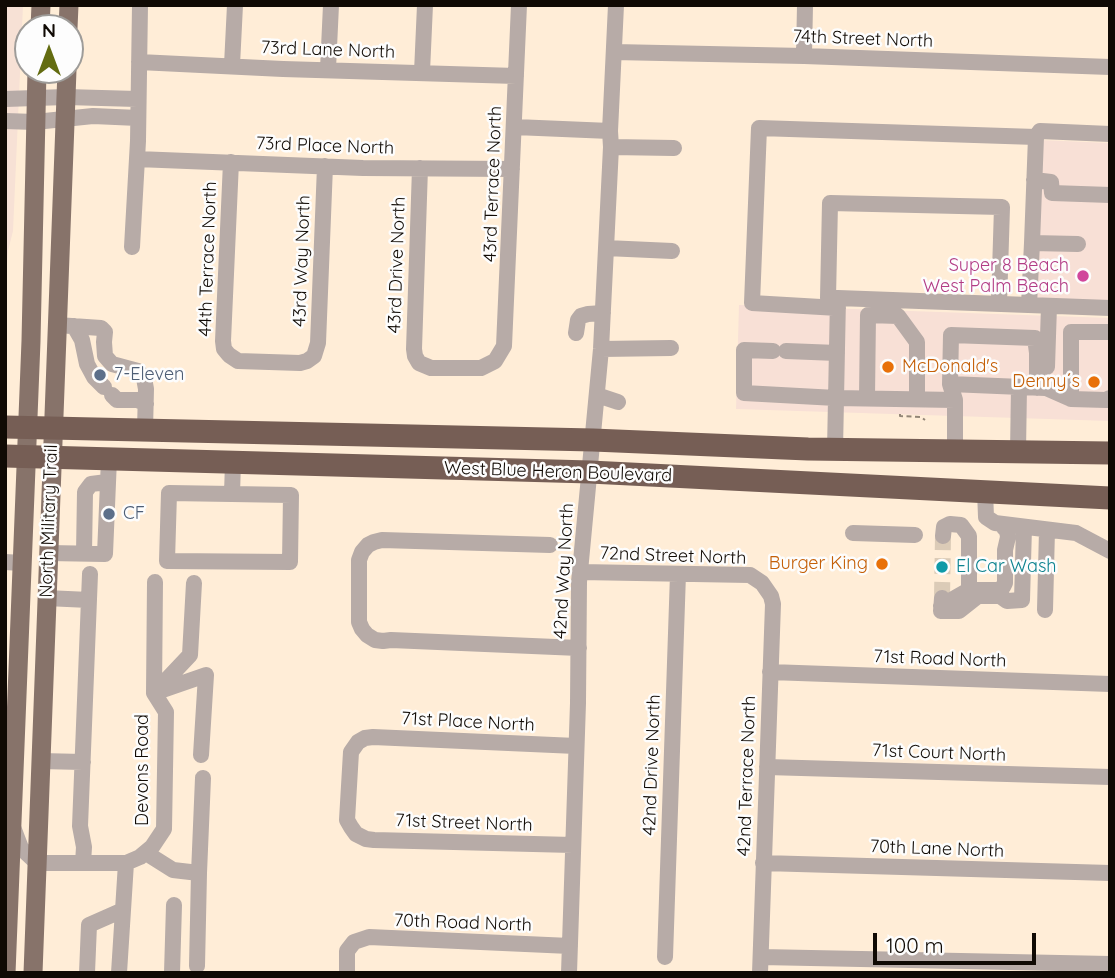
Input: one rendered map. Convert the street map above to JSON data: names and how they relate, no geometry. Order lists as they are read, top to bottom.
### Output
{
  "streets": {
    "highway": ["West Blue Heron Boulevard"],
    "main road": ["North Military Trail"],
    "street": [
      "74th Street North",
      "73rd Lane North",
      "73rd Place North",
      "43rd Terrace North",
      "44th Terrace North",
      "43rd Way North",
      "43rd Drive North",
      "72nd Street North",
      "42nd Way North",
      "71st Road North",
      "71st Place North",
      "71st Court North",
      "42nd Drive North",
      "Devons Road",
      "42nd Terrace North",
      "71st Street North",
      "70th Lane North",
      "70th Road North"
    ]
  },
  "crossings": [
    ["74th Street North", "42nd Way North"],
    ["73rd Lane North", "43rd Terrace North"],
    ["73rd Place North", "43rd Terrace North"],
    ["73rd Place North", "44th Terrace North"],
    ["73rd Place North", "43rd Way North"],
    ["73rd Place North", "43rd Drive North"],
    ["43rd Terrace North", "43rd Drive North"],
    ["44th Terrace North", "43rd Way North"],
    ["West Blue Heron Boulevard", "North Military Trail"],
    ["West Blue Heron Boulevard", "42nd Way North"],
    ["72nd Street North", "42nd Way North"],
    ["72nd Street North", "42nd Drive North"],
    ["72nd Street North", "42nd Terrace North"],
    ["42nd Way North", "71st Place North"],
    ["42nd Way North", "71st Street North"],
    ["42nd Way North", "70th Road North"],
    ["71st Road North", "42nd Terrace North"],
    ["71st Place North", "71st Street North"],
    ["71st Court North", "42nd Terrace North"],
    ["42nd Terrace North", "70th Lane North"]
  ],
  "places": [
    "Super 8 Beach West Palm Beach",
    "McDonald's",
    "7-Eleven",
    "Denny´s",
    "CF",
    "Burger King",
    "El Car Wash"
  ],
  "scale_bar": "100 m",
  "north": "top"
}
